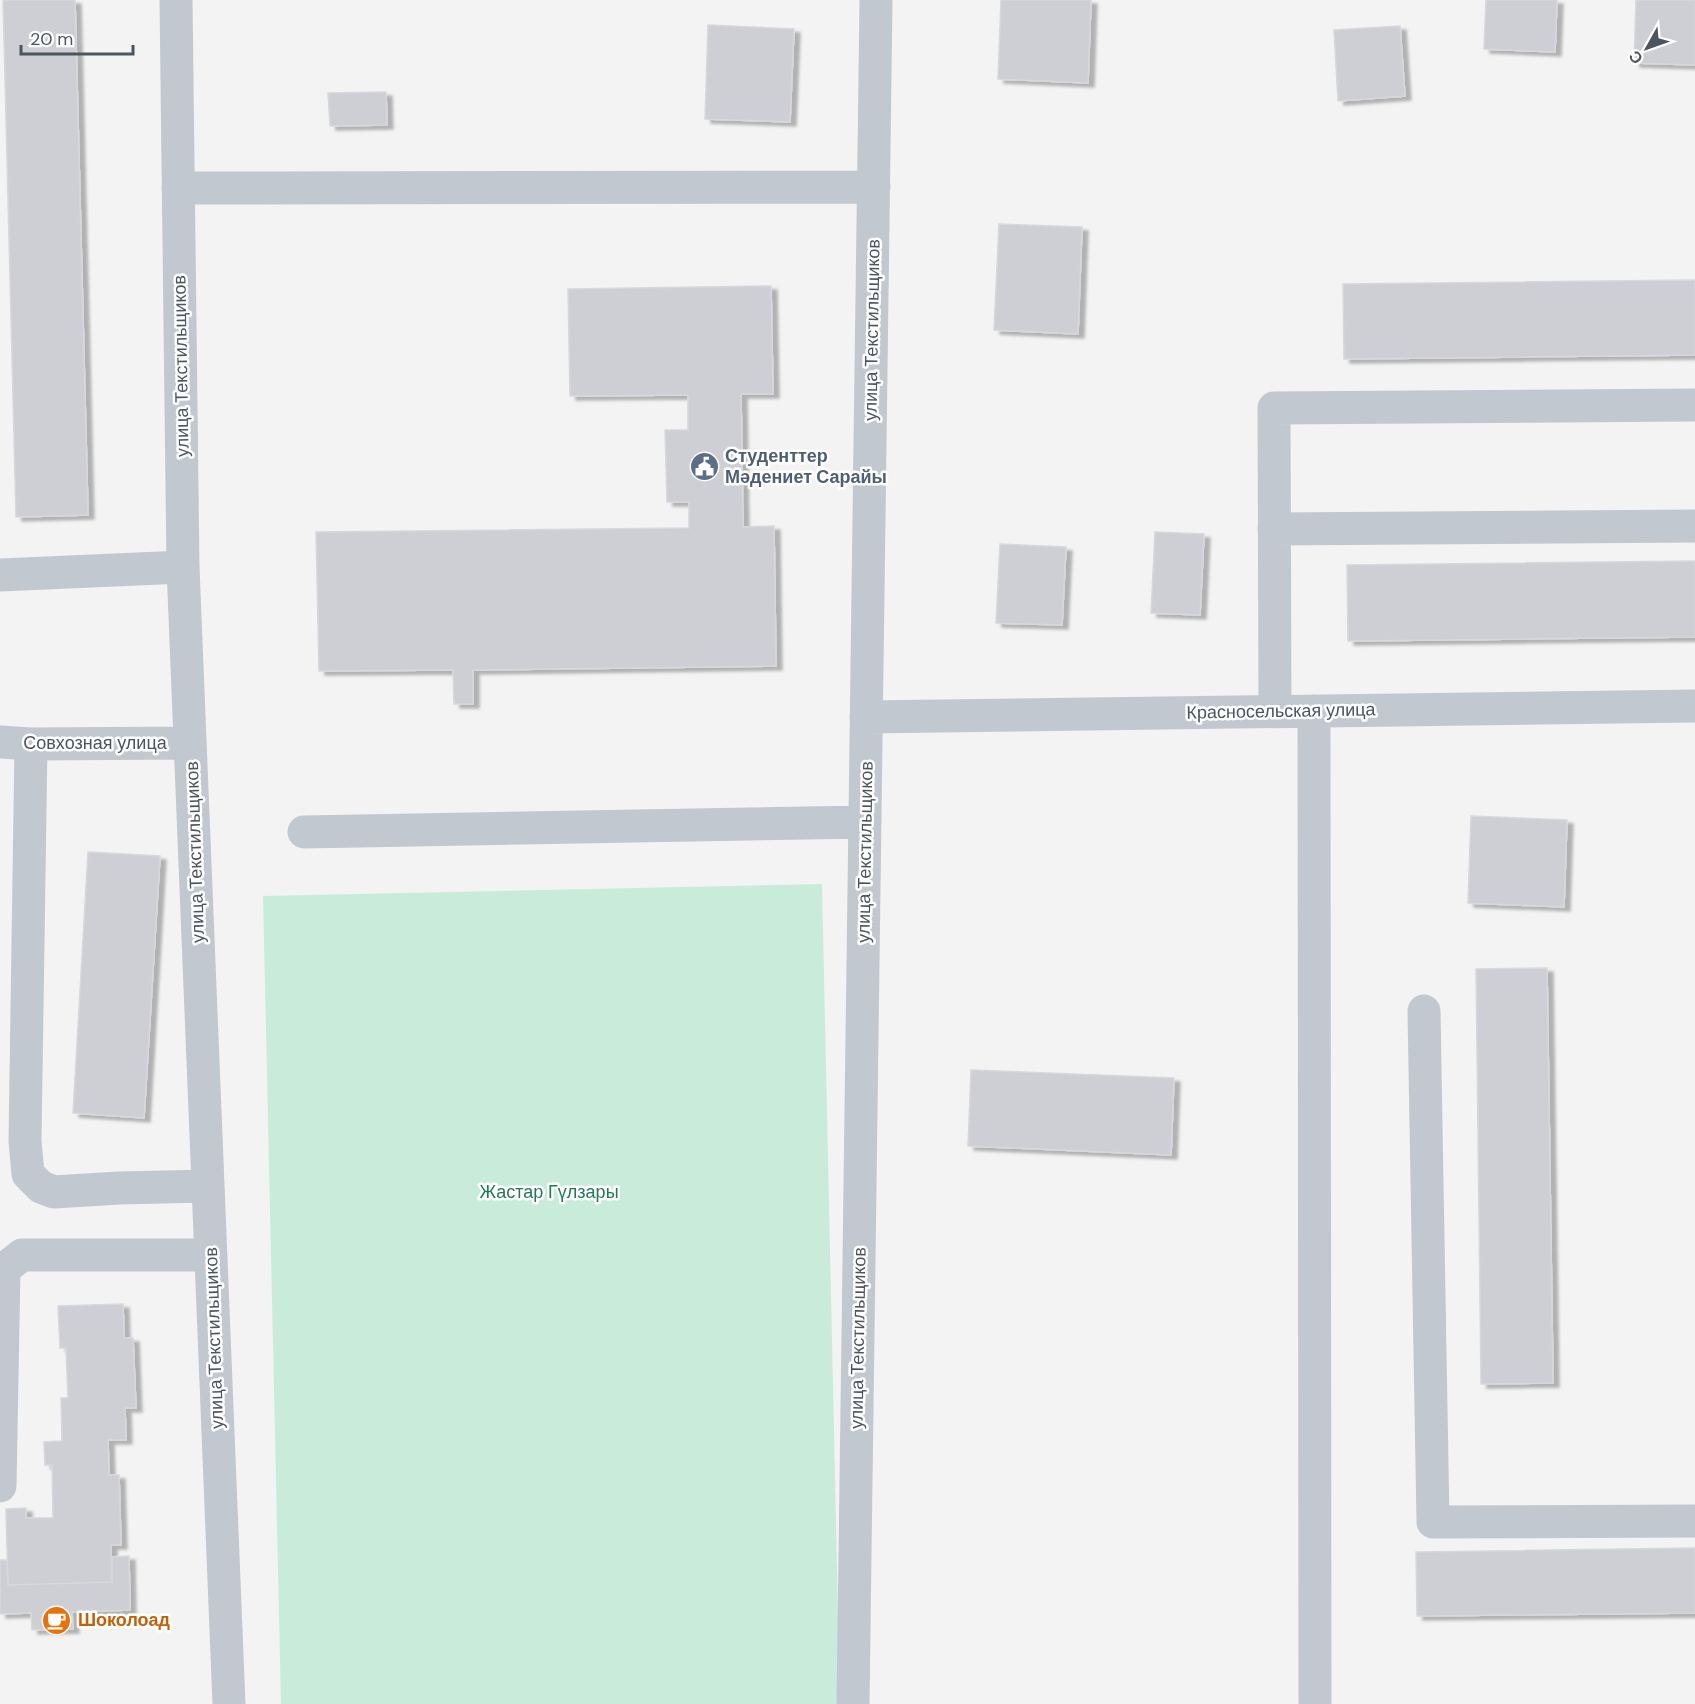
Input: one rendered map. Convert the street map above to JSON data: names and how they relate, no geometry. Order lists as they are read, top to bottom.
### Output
{
  "streets": {
    "street": ["улица Текстильщиков", "Красносельская улица", "Совхозная улица"]
  },
  "crossings": [
    ["улица Текстильщиков", "Красносельская улица"],
    ["улица Текстильщиков", "Совхозная улица"]
  ],
  "parks": ["Жастар Гүлзары"],
  "places": {
    "public building": ["Студенттер Мәдениет Сарайы"],
    "cafe": ["Шоколоад"]
  },
  "scale_bar": "20 m",
  "north": "bottom left"
}
